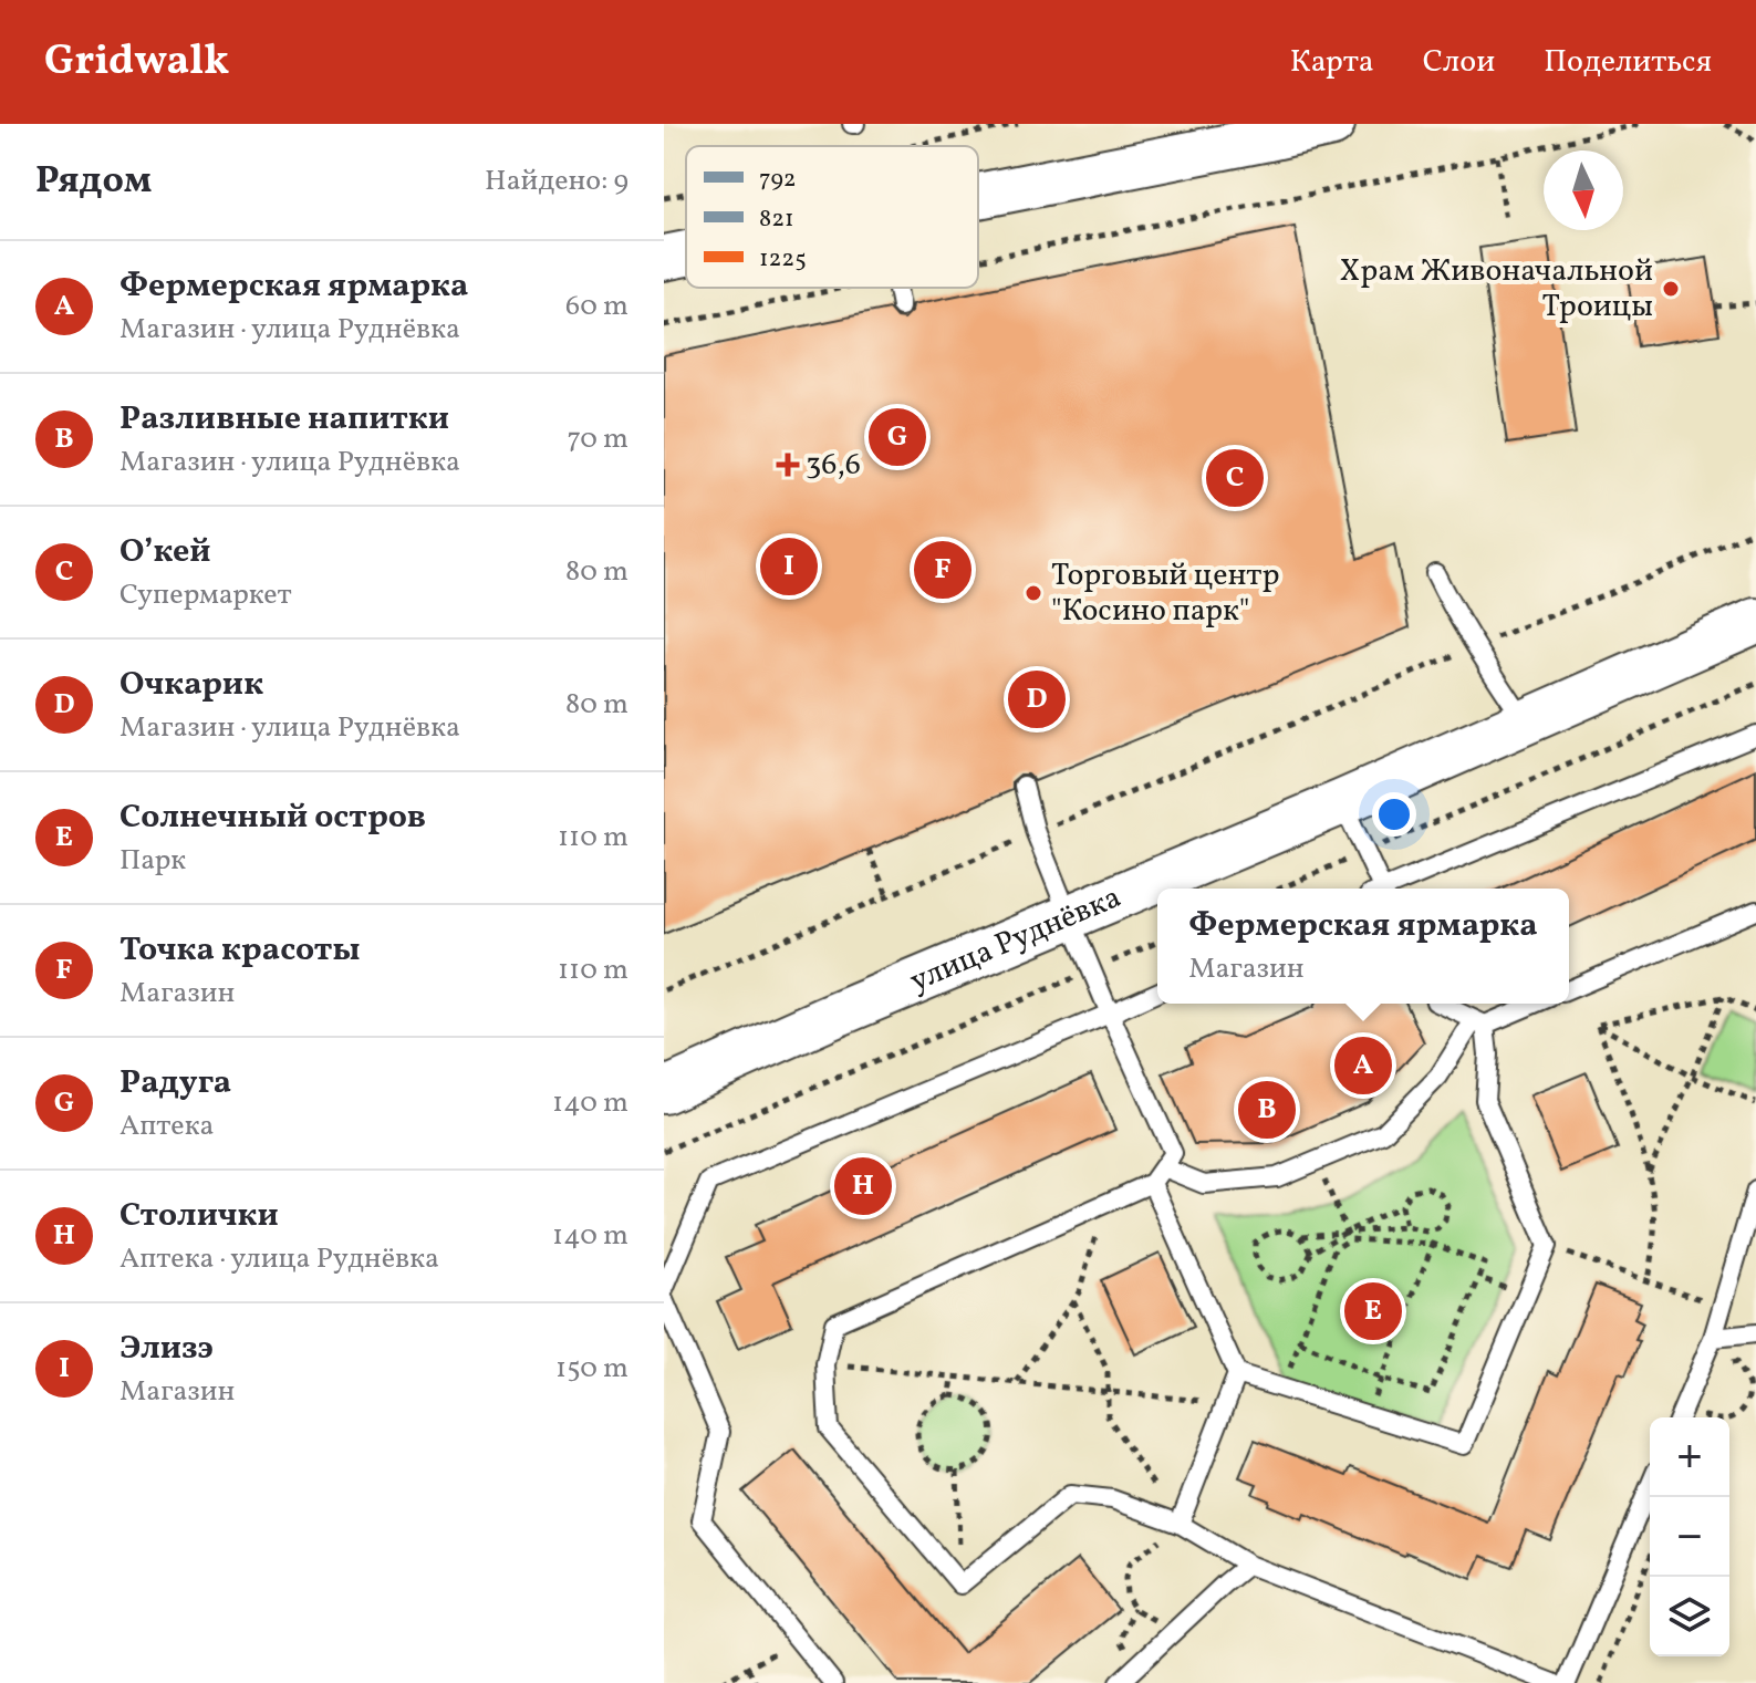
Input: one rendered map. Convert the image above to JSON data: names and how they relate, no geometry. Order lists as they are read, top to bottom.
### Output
{
  "streets": {
    "street": ["улица Руднёвка"]
  },
  "places": {
    "other": ["Храм Живоначальной Троицы", "Торговый центр \"Косино парк\""],
    "health": ["36,6"]
  },
  "legend": ["792", "821", "1225"],
  "north": "bottom",
  "page": {
    "header": "Gridwalk",
    "nav": ["Карта", "Слои", "Поделиться"],
    "heading": ["Рядом", "Найдено: 9"],
    "list": [
      {
        "mark": "A",
        "name": "Фермерская ярмарка",
        "note": "Магазин · улица Руднёвка",
        "value": "60 m"
      },
      {
        "mark": "B",
        "name": "Разливные напитки",
        "note": "Магазин · улица Руднёвка",
        "value": "70 m"
      },
      {
        "mark": "C",
        "name": "О’кей",
        "note": "Супермаркет",
        "value": "80 m"
      },
      {
        "mark": "D",
        "name": "Очкарик",
        "note": "Магазин · улица Руднёвка",
        "value": "80 m"
      },
      {
        "mark": "E",
        "name": "Солнечный остров",
        "note": "Парк",
        "value": "110 m"
      },
      {
        "mark": "F",
        "name": "Точка красоты",
        "note": "Магазин",
        "value": "110 m"
      },
      {
        "mark": "G",
        "name": "Радуга",
        "note": "Аптека",
        "value": "140 m"
      },
      {
        "mark": "H",
        "name": "Столички",
        "note": "Аптека · улица Руднёвка",
        "value": "140 m"
      },
      {
        "mark": "I",
        "name": "Элизэ",
        "note": "Магазин",
        "value": "150 m"
      }
    ],
    "pins": [
      "G",
      "C",
      "I",
      "F",
      "D",
      "A",
      "B",
      "H",
      "E"
    ],
    "popup": ["Фермерская ярмарка", "Магазин"],
    "map_buttons": ["+", "−"]
  }
}
